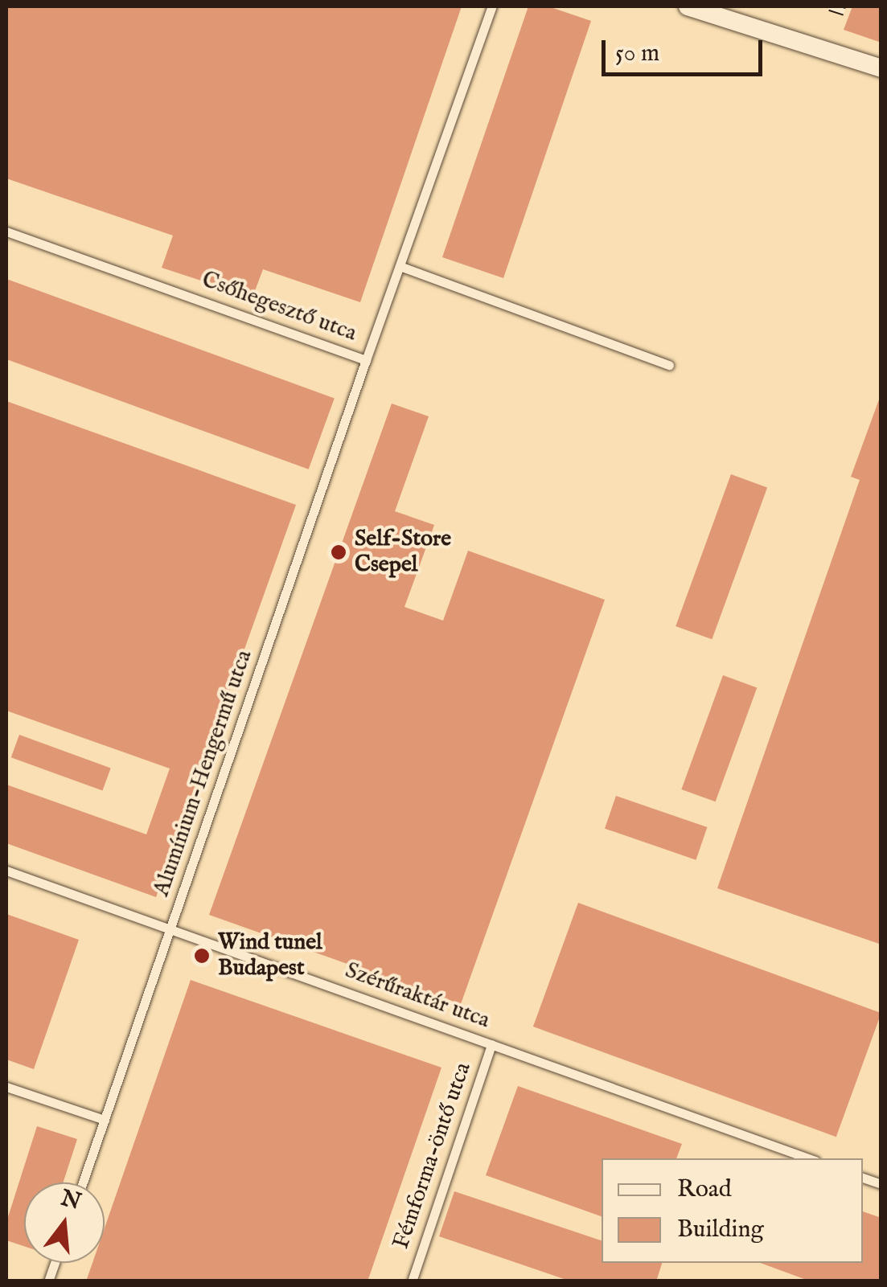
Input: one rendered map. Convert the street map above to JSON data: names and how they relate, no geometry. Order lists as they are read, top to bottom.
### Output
{
  "streets": {
    "lane": [
      "Csőhegesztő utca",
      "Alumínium-Hengermű utca",
      "Szérűraktár utca",
      "Fémforma-öntő utca"
    ]
  },
  "crossings": [
    ["Csőhegesztő utca", "Alumínium-Hengermű utca"],
    ["Alumínium-Hengermű utca", "Szérűraktár utca"],
    ["Szérűraktár utca", "Fémforma-öntő utca"]
  ],
  "places": ["Self-Store Csepel", "Wind tunel Budapest"],
  "legend": ["Road", "Building"],
  "scale_bar": "50 m",
  "north": "top"
}
